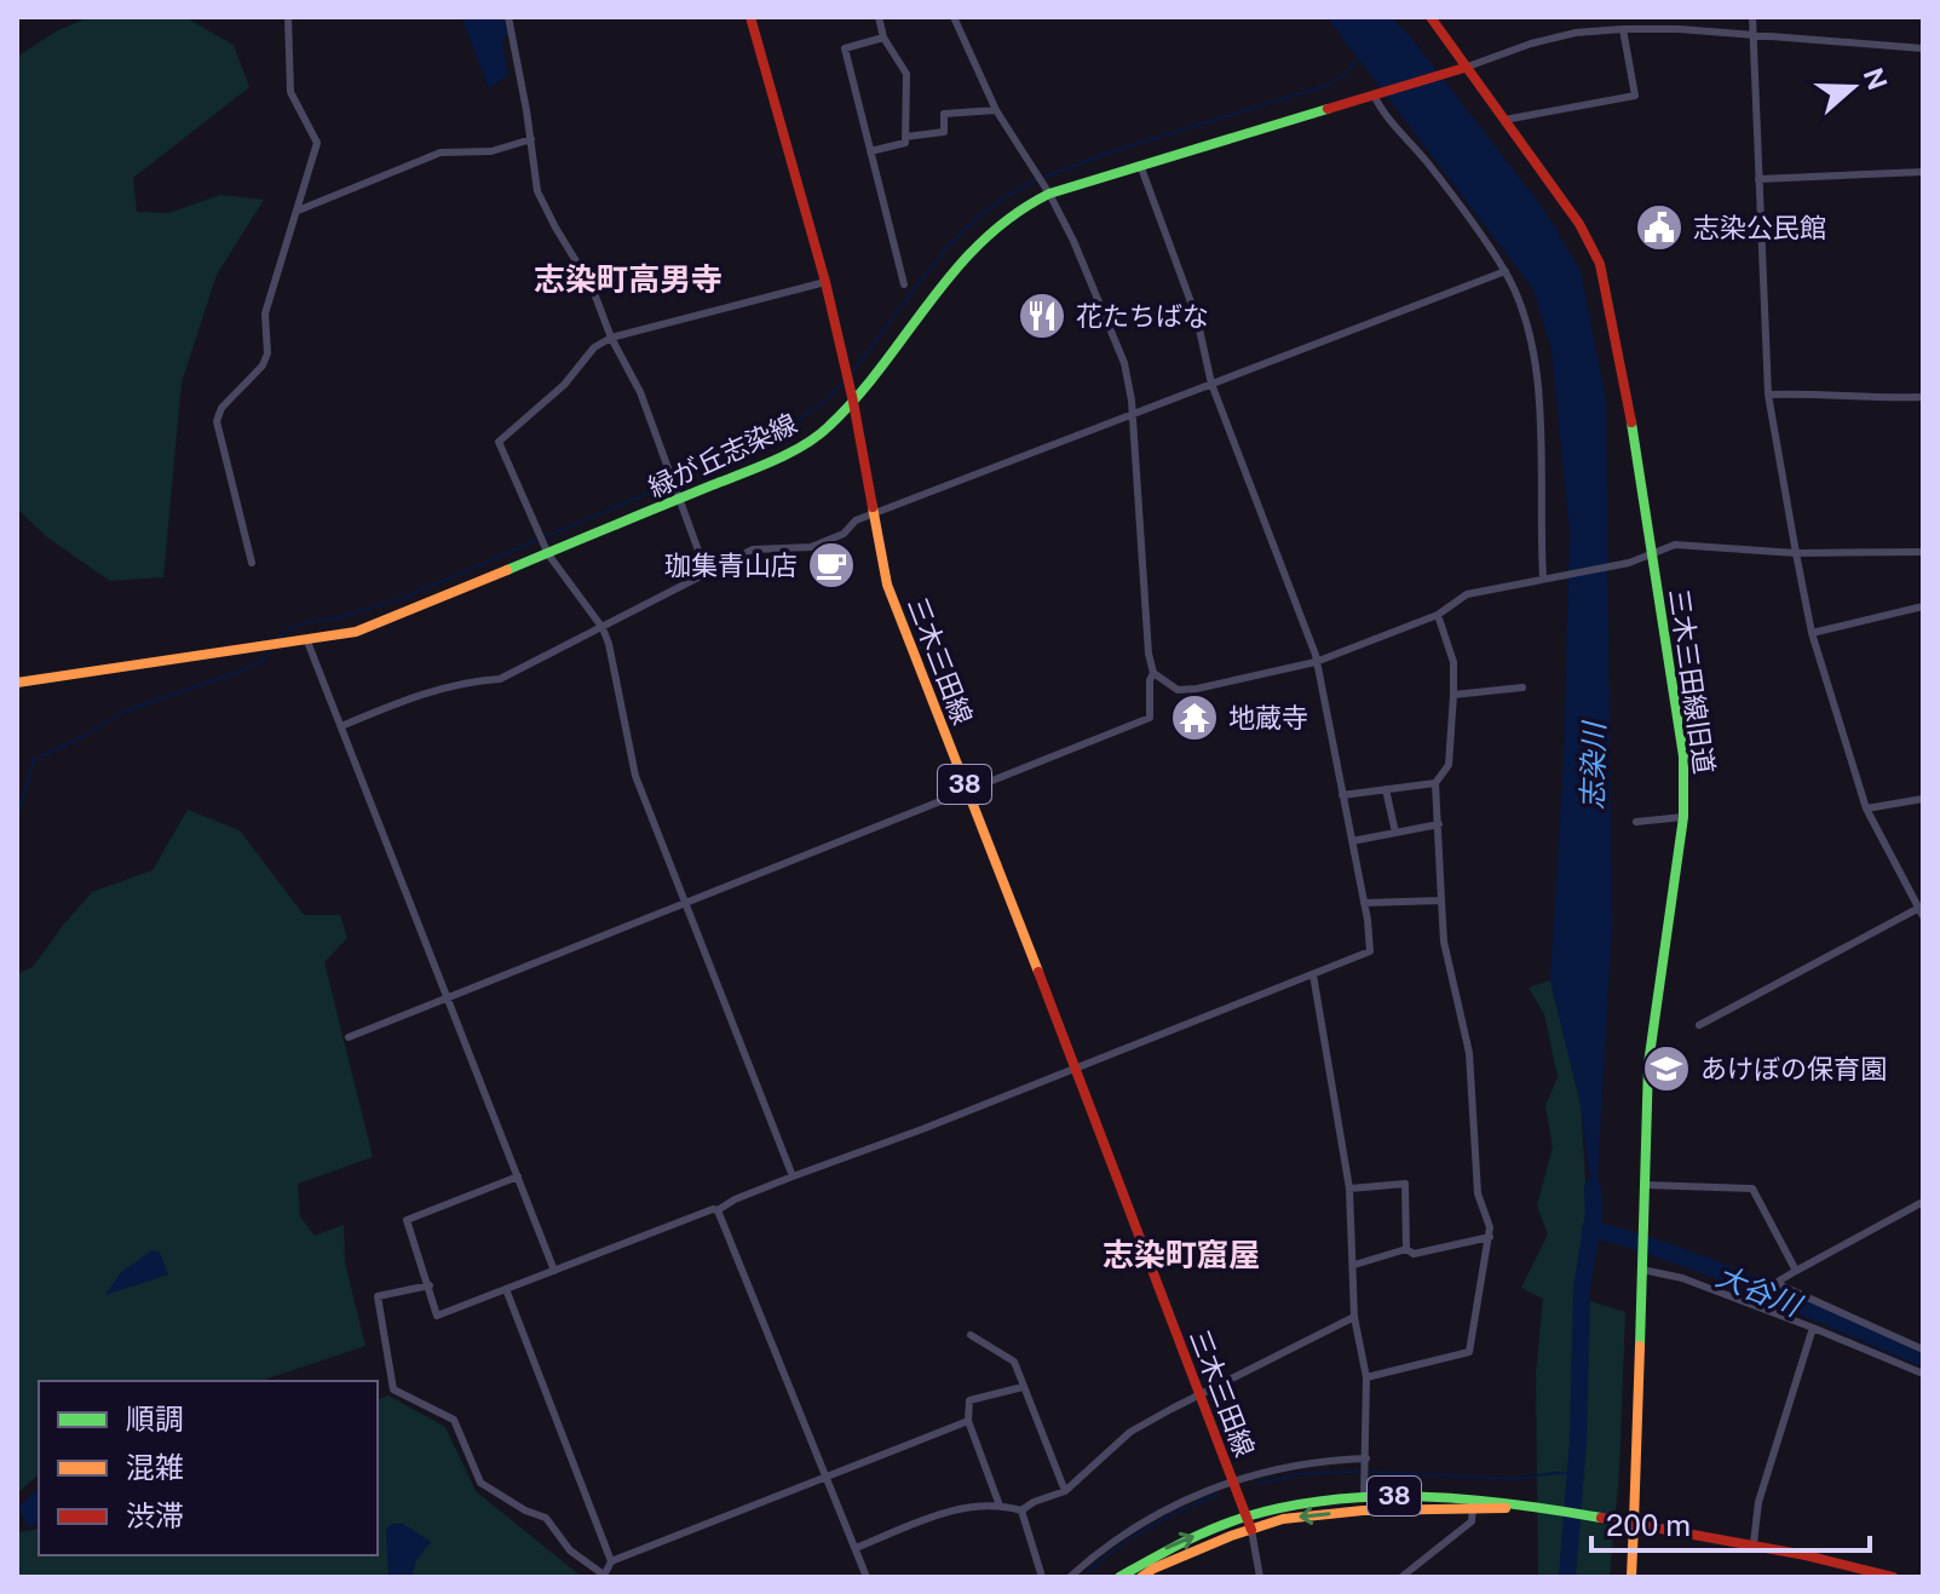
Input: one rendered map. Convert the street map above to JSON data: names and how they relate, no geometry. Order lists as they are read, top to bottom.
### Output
{
  "streets": {
    "street": [
      "緑が丘志染線",
      "三木三田線",
      "三木三田線旧道",
      "38"
    ]
  },
  "crossings": [
    ["緑が丘志染線", "三木三田線"],
    ["緑が丘志染線", "三木三田線旧道"],
    ["三木三田線", "38"],
    ["三木三田線旧道", "38"]
  ],
  "districts": ["志染町高男寺", "志染町窟屋"],
  "water": ["志染川", "大谷川"],
  "places": {
    "public building": ["志染公民館"],
    "restaurant": ["花たちばな"],
    "cafe": ["珈集青山店"],
    "temple": ["地蔵寺"],
    "school or university": ["あけぼの保育園"]
  },
  "legend": ["順調", "混雑", "渋滞"],
  "scale_bar": "200 m",
  "north": "right"
}
